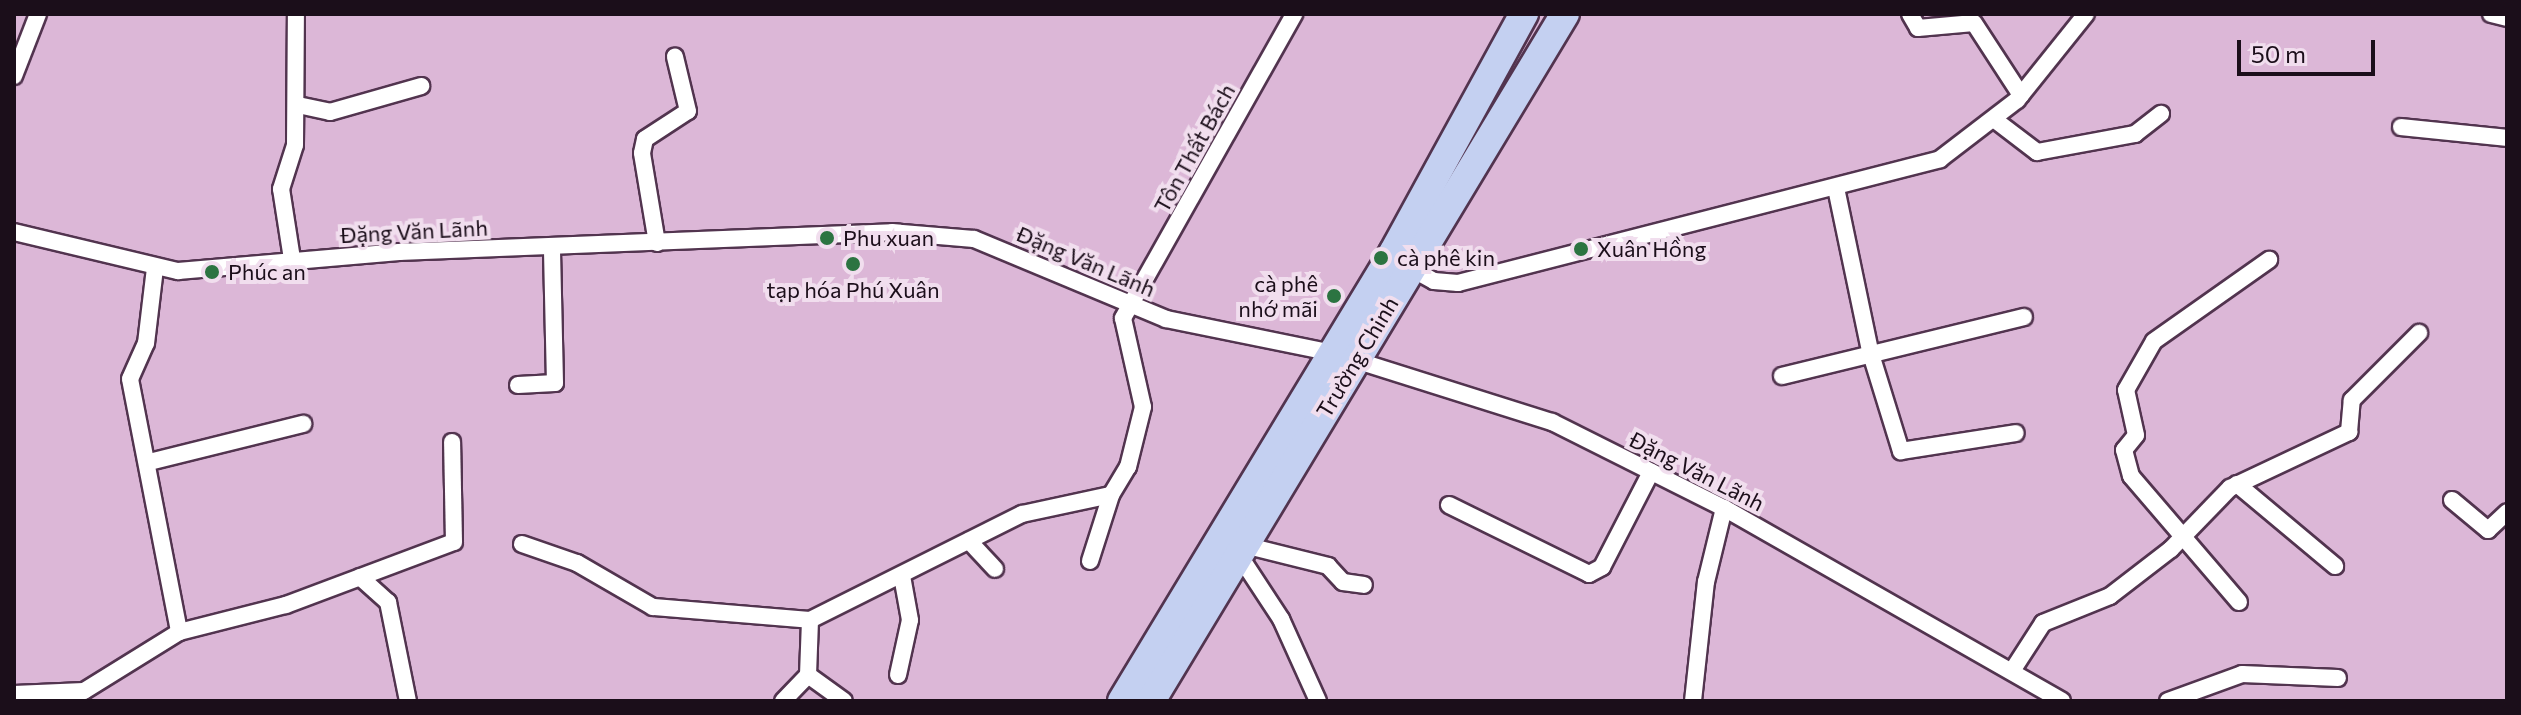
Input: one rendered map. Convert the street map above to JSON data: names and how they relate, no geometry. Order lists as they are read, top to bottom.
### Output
{
  "streets": {
    "highway": ["Trường Chinh"],
    "street": ["Tôn Thất Bách", "Đặng Văn Lãnh"]
  },
  "crossings": [
    ["Tôn Thất Bách", "Đặng Văn Lãnh"],
    ["Đặng Văn Lãnh", "Trường Chinh"]
  ],
  "places": [
    "Phu xuan",
    "Xuân Hồng",
    "cà phê kin",
    "tạp hóa Phú Xuân",
    "Phúc an",
    "cà phê nhớ mãi"
  ],
  "scale_bar": "50 m"
}
